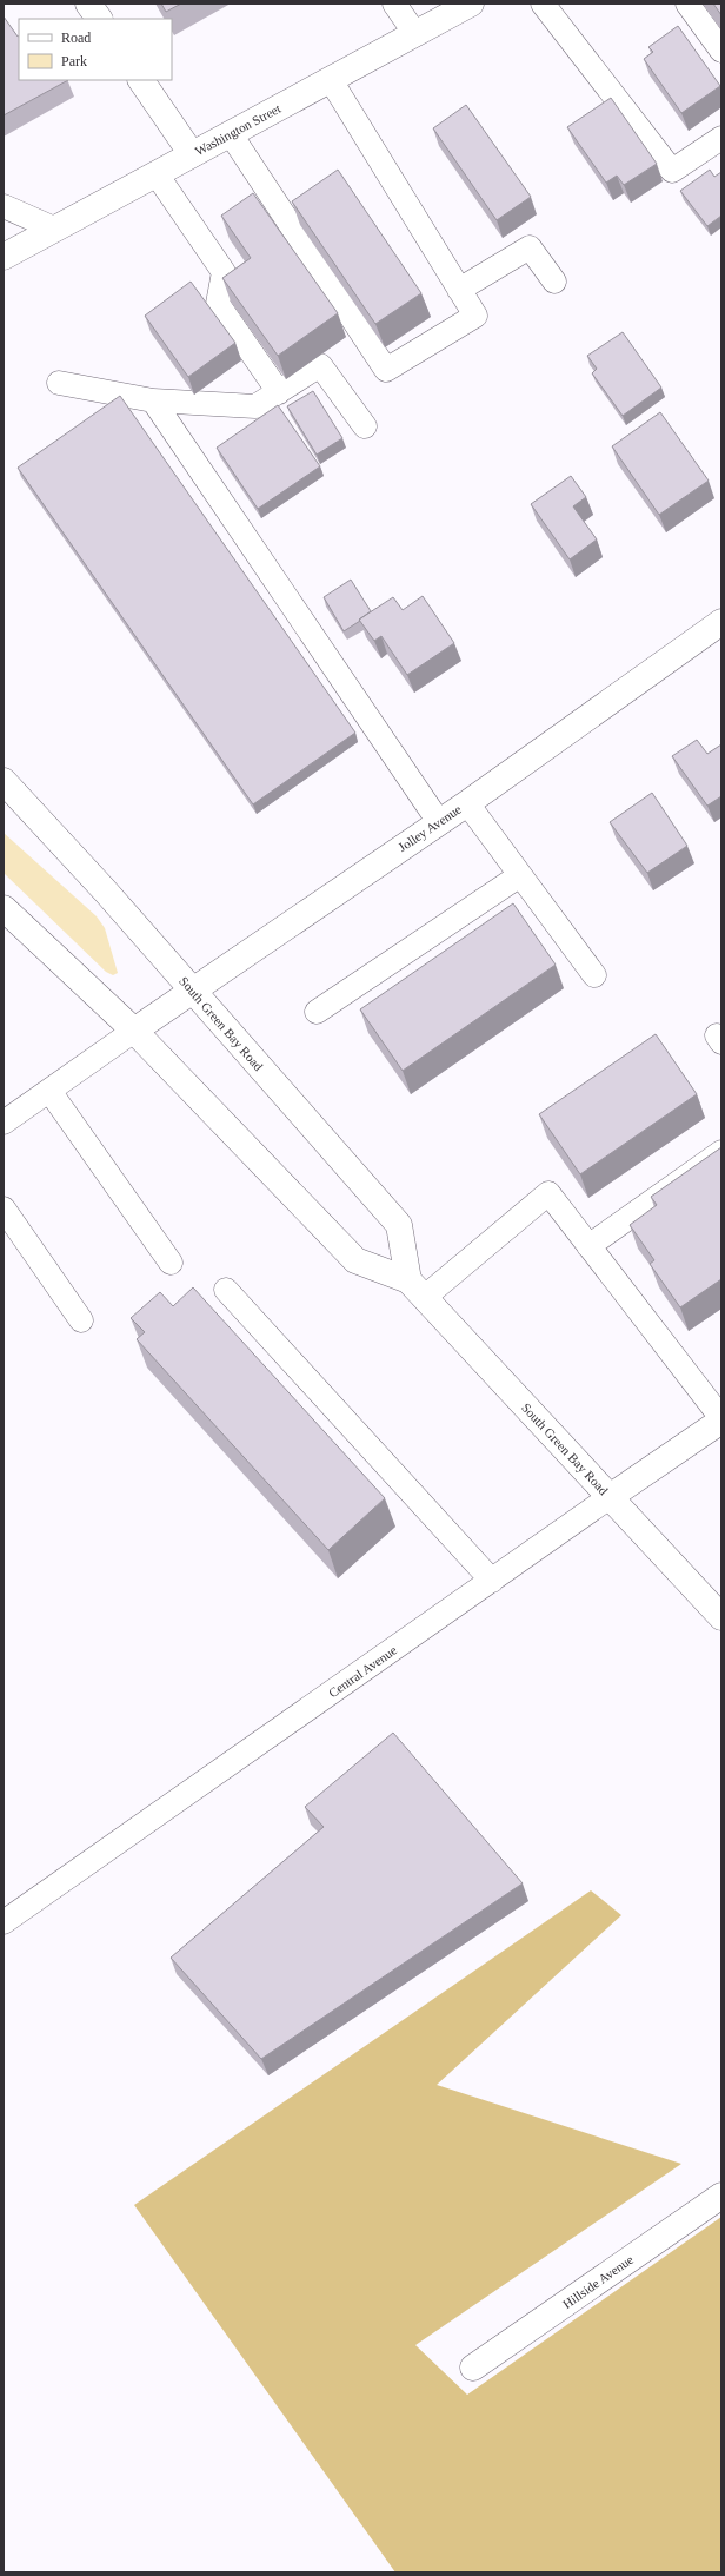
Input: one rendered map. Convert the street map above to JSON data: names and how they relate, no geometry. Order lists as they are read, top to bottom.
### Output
{
  "streets": {
    "main road": [
      "Washington Street",
      "Jolley Avenue",
      "South Green Bay Road",
      "Central Avenue",
      "Hillside Avenue"
    ]
  },
  "crossings": [
    ["Jolley Avenue", "South Green Bay Road"],
    ["South Green Bay Road", "Central Avenue"]
  ],
  "legend": ["Road", "Park"]
}
